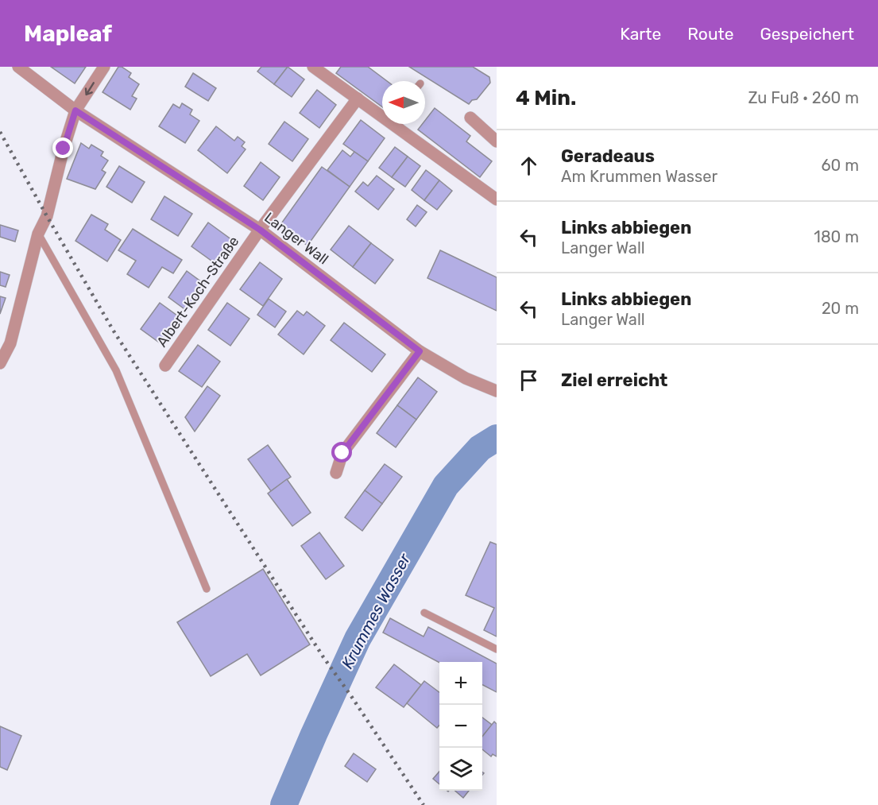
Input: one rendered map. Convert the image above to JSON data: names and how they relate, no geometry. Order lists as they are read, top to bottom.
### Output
{
  "streets": {
    "street": ["Langer Wall", "Albert-Koch-Straße"]
  },
  "crossings": [
    ["Langer Wall", "Albert-Koch-Straße"]
  ],
  "water": ["Krummes Wasser"],
  "north": "left",
  "page": {
    "header": "Mapleaf",
    "nav": ["Karte", "Route", "Gespeichert"],
    "heading": ["4 Min.", "Zu Fuß · 260 m"],
    "list": [
      ["Geradeaus", "Am Krummen Wasser", "60 m"],
      ["Links abbiegen", "Langer Wall", "180 m"],
      ["Links abbiegen", "Langer Wall", "20 m"],
      "Ziel erreicht"
    ],
    "map_buttons": ["+", "−"]
  }
}
